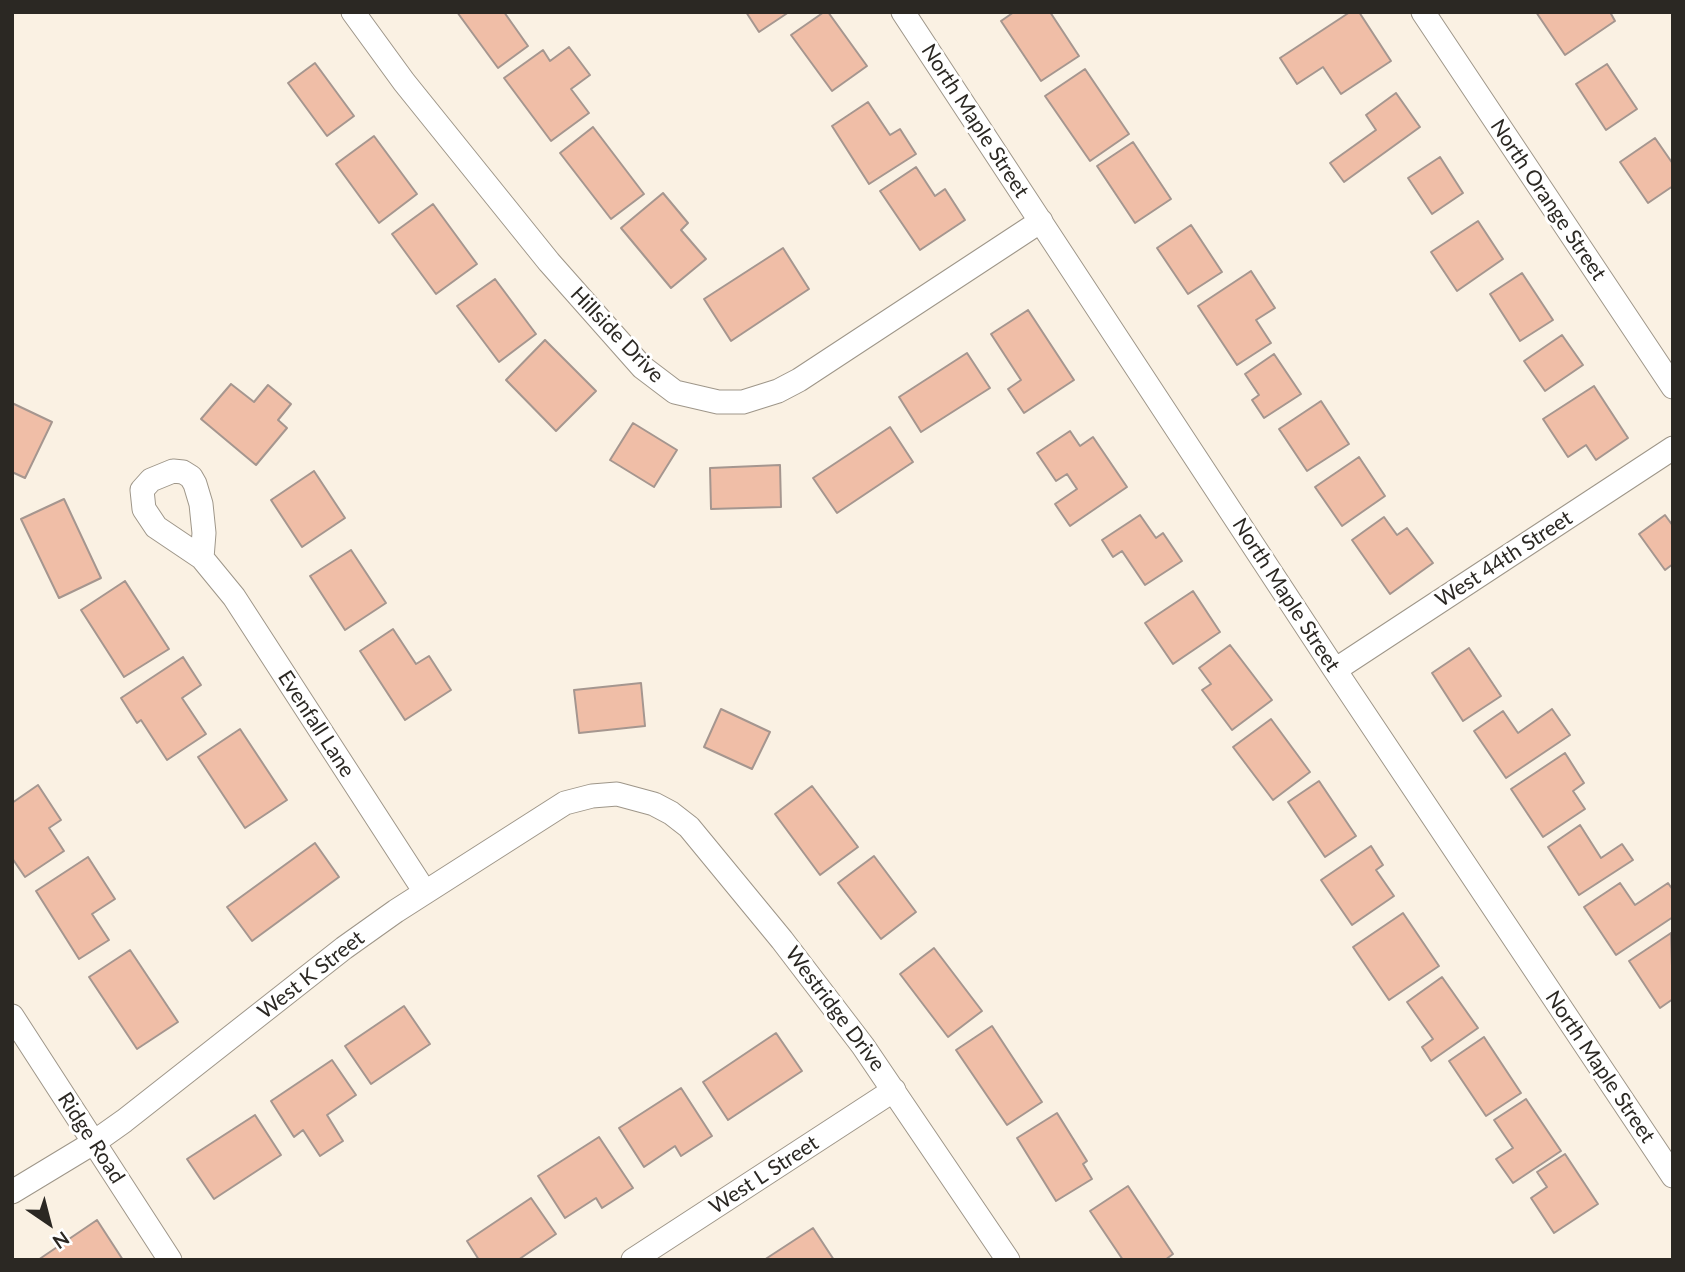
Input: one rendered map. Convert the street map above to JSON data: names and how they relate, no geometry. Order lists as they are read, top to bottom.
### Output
{
  "streets": {
    "street": [
      "North Maple Street",
      "North Orange Street",
      "Hillside Drive",
      "West 44th Street",
      "Evenfall Lane",
      "West K Street",
      "Westridge Drive",
      "Ridge Road",
      "West L Street"
    ]
  },
  "crossings": [
    ["North Maple Street", "Hillside Drive"],
    ["North Maple Street", "West 44th Street"],
    ["Evenfall Lane", "West K Street"],
    ["West K Street", "Westridge Drive"],
    ["West K Street", "Ridge Road"],
    ["Westridge Drive", "West L Street"]
  ],
  "north": "bottom right"
}
